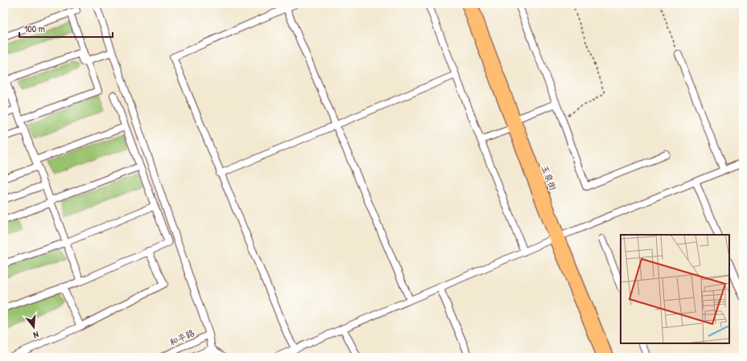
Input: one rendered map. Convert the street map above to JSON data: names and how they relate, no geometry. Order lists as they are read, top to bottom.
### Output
{
  "streets": {
    "main road": ["玉泉街"],
    "street": ["和平路"]
  },
  "scale_bar": "100 m",
  "north": "bottom"
}
